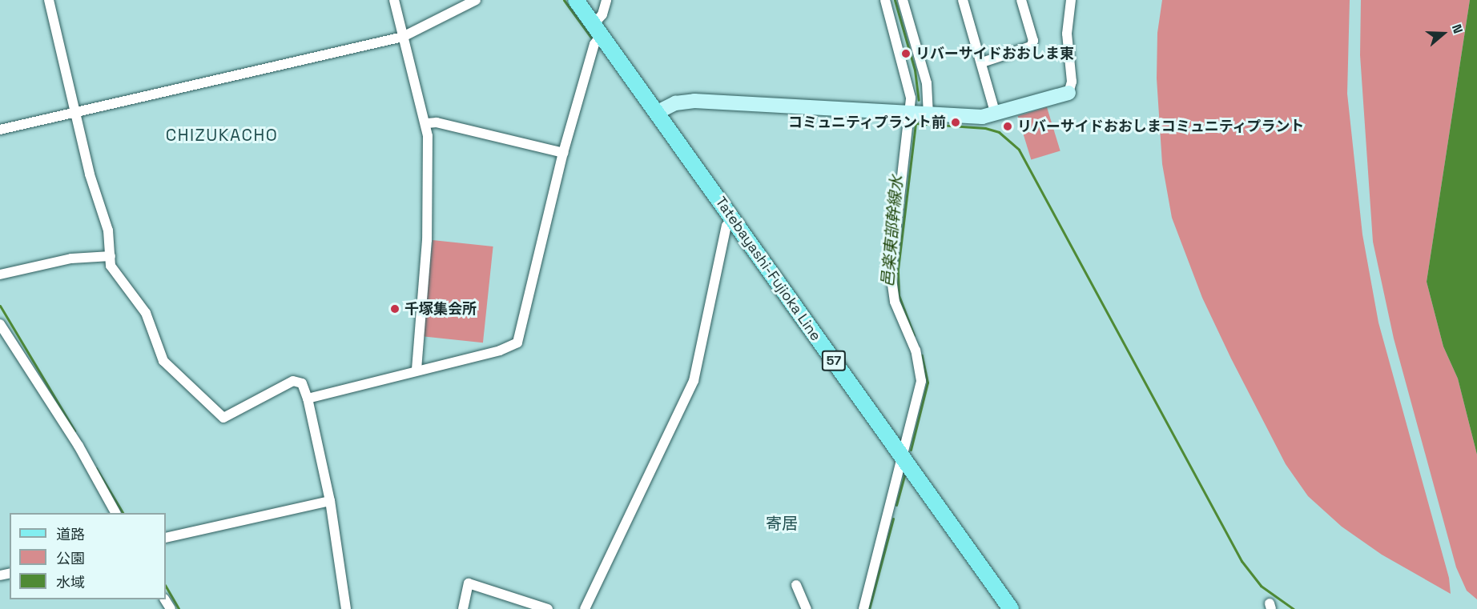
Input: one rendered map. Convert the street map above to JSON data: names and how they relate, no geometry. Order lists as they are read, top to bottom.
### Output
{
  "streets": {
    "main road": ["Tatebayashi-Fujioka Line", "57"]
  },
  "districts": ["CHIZUKACHO", "寄居"],
  "water": ["邑楽東部幹線水"],
  "places": [
    "リバーサイドおおしま東",
    "コミュニティプラント前",
    "リバーサイドおおしまコミュニティプラント",
    "千塚集会所"
  ],
  "legend": ["道路", "公園", "水域"],
  "north": "right"
}
